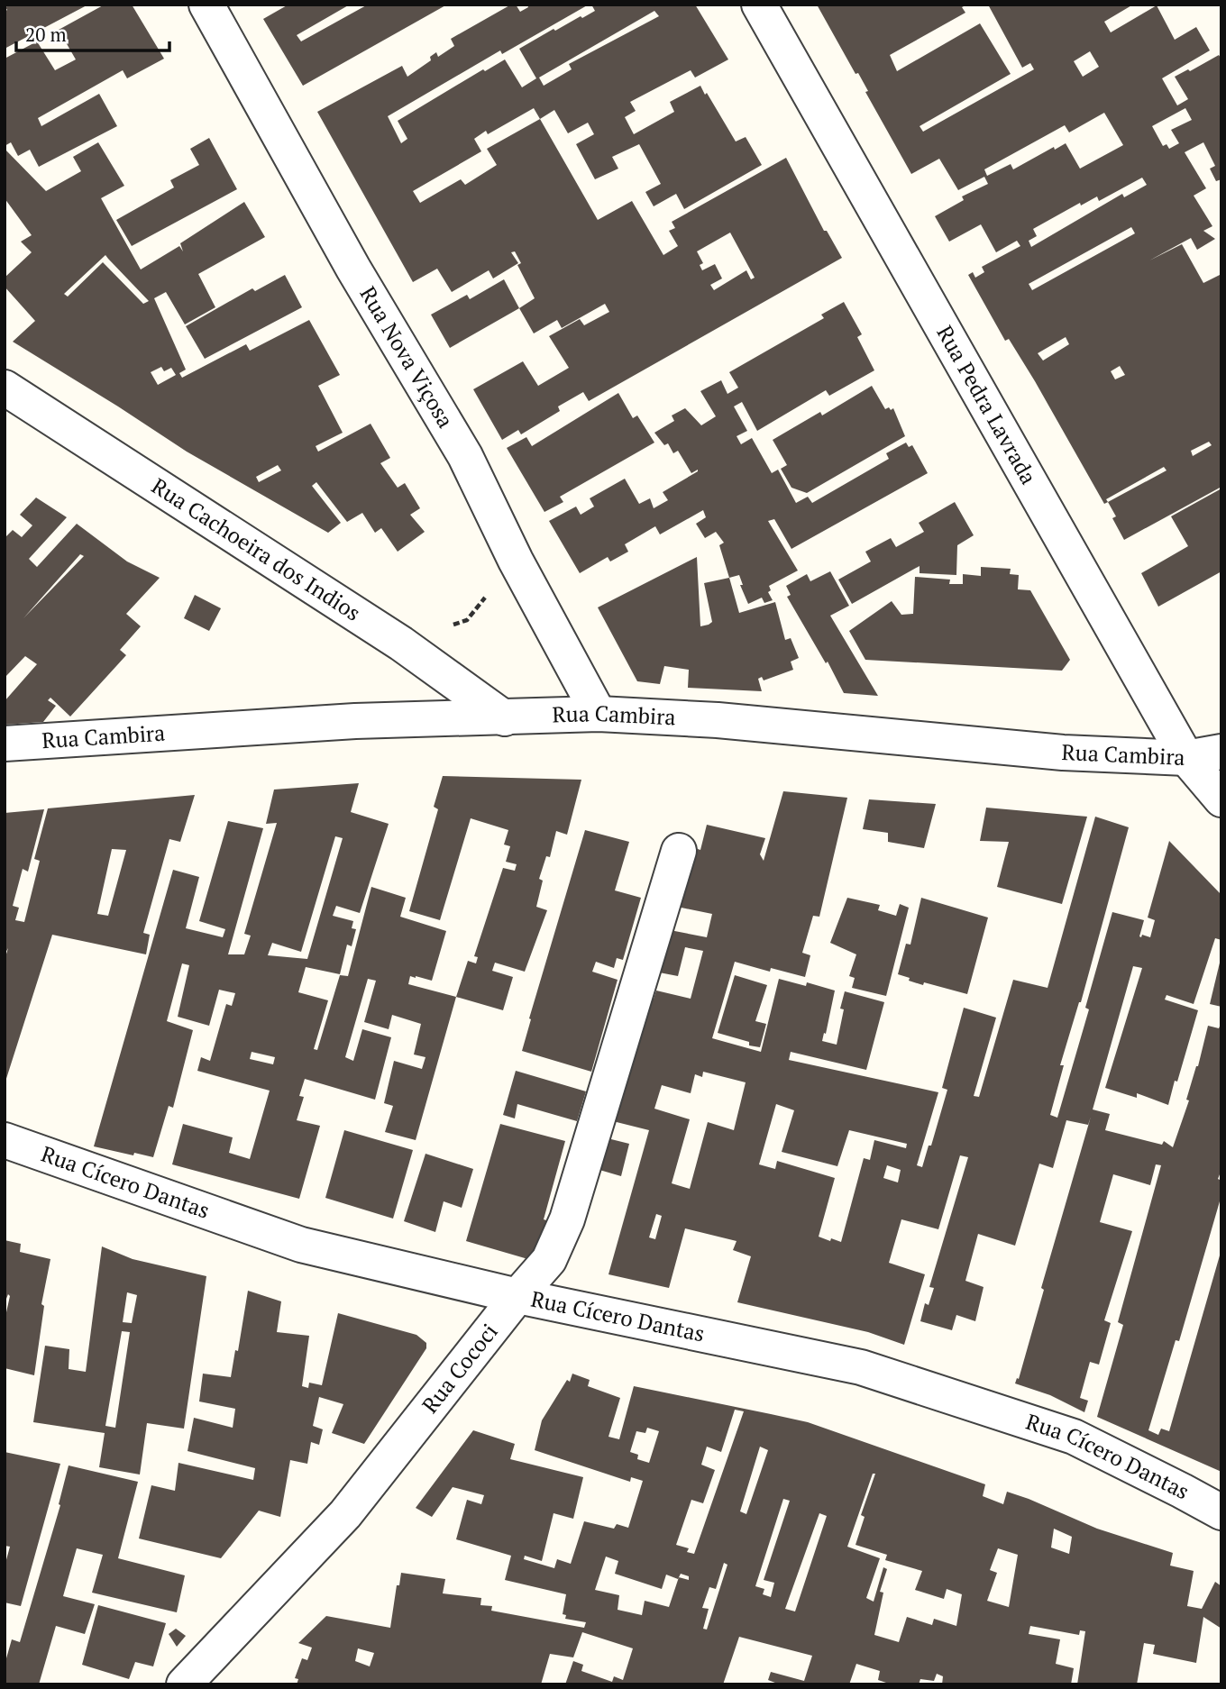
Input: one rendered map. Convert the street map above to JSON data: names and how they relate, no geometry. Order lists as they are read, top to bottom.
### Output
{
  "streets": {
    "street": [
      "Rua Nova Viçosa",
      "Rua Pedra Lavrada",
      "Rua Cachoeira dos Indios",
      "Rua Cambira",
      "Rua Cícero Dantas",
      "Rua Cococi"
    ]
  },
  "crossings": [
    ["Rua Nova Viçosa", "Rua Cambira"],
    ["Rua Pedra Lavrada", "Rua Cambira"],
    ["Rua Cachoeira dos Indios", "Rua Cambira"],
    ["Rua Cícero Dantas", "Rua Cococi"]
  ],
  "scale_bar": "20 m"
}
